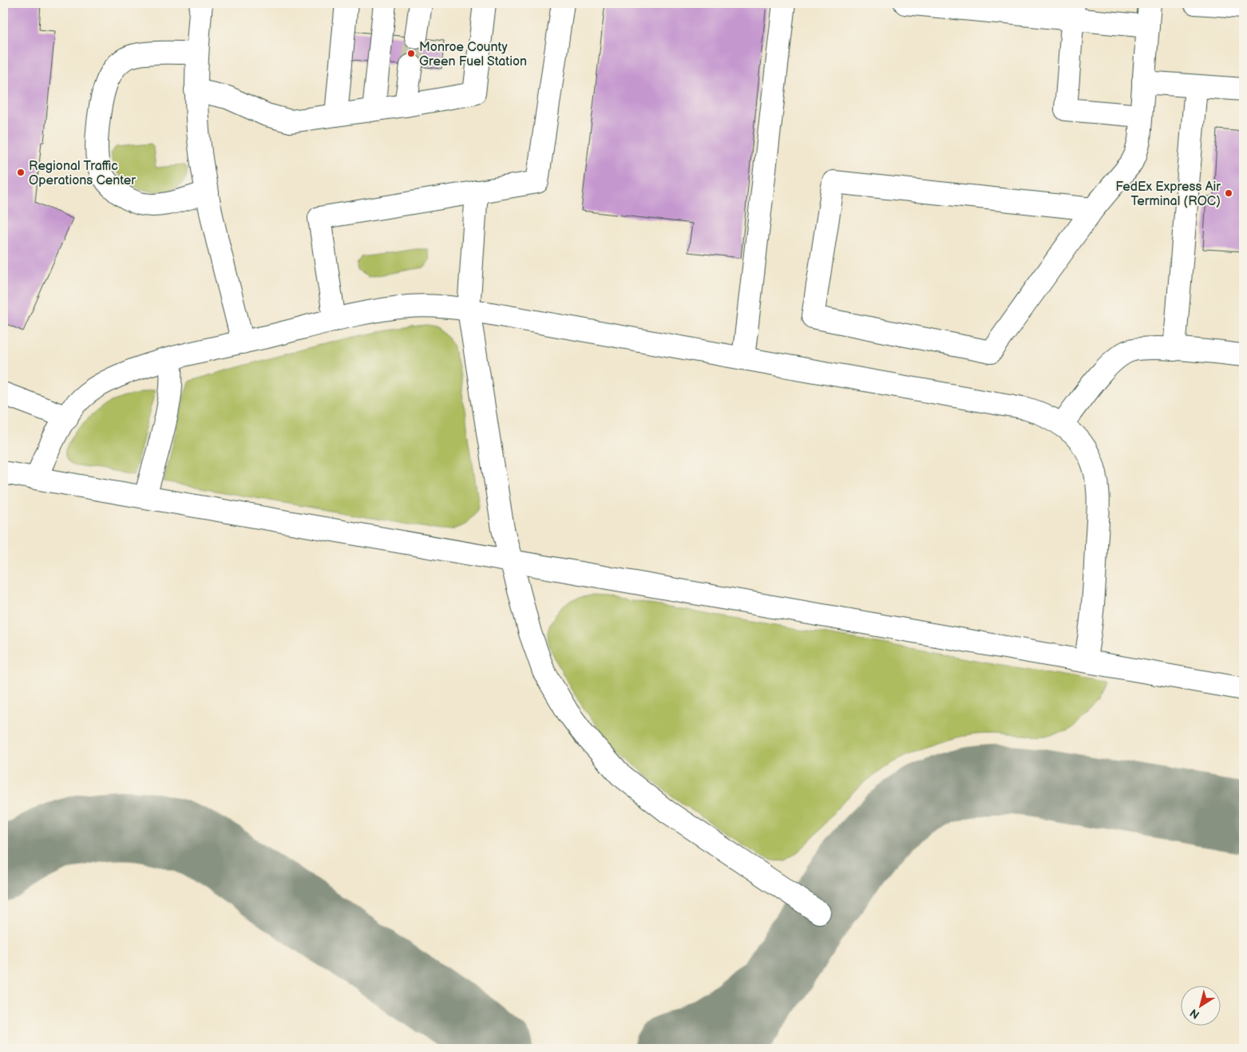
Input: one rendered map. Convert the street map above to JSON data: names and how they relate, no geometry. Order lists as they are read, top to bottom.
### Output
{
  "places": ["Monroe County Green Fuel Station", "Regional Traffic Operations Center", "FedEx Express Air Terminal (ROC)"],
  "north": "bottom left"
}
